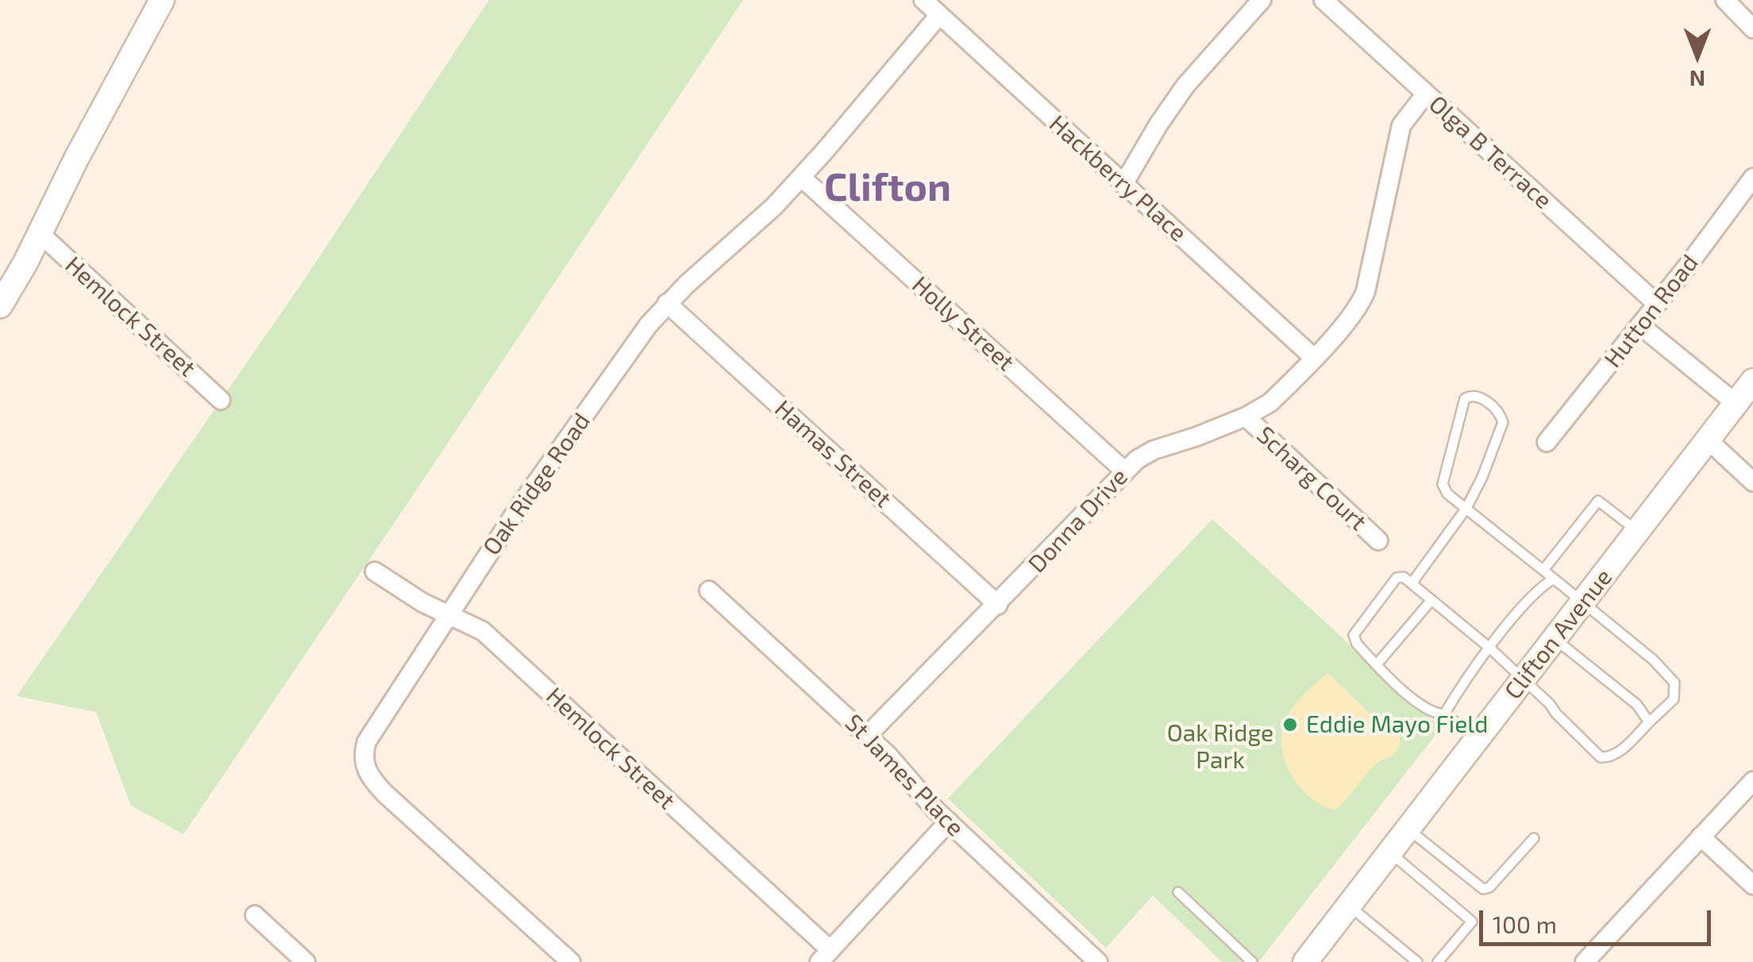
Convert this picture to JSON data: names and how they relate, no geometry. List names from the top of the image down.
{
  "streets": {
    "main road": ["Clifton Avenue"],
    "street": [
      "Olga B Terrace",
      "Hackberry Place",
      "Hutton Road",
      "Hemlock Street",
      "Holly Street",
      "Hamas Street",
      "Scharg Court",
      "Oak Ridge Road",
      "Donna Drive",
      "St James Place"
    ]
  },
  "crossings": [
    ["Olga B Terrace", "Hutton Road"],
    ["Olga B Terrace", "Donna Drive"],
    ["Hackberry Place", "Oak Ridge Road"],
    ["Hackberry Place", "Donna Drive"],
    ["Hemlock Street", "Oak Ridge Road"],
    ["Holly Street", "Oak Ridge Road"],
    ["Holly Street", "Donna Drive"],
    ["Hamas Street", "Oak Ridge Road"],
    ["Hamas Street", "Donna Drive"],
    ["Scharg Court", "Donna Drive"],
    ["Donna Drive", "St James Place"]
  ],
  "districts": ["Clifton"],
  "parks": ["Oak Ridge Park"],
  "places": ["Eddie Mayo Field"],
  "scale_bar": "100 m",
  "north": "bottom"
}
